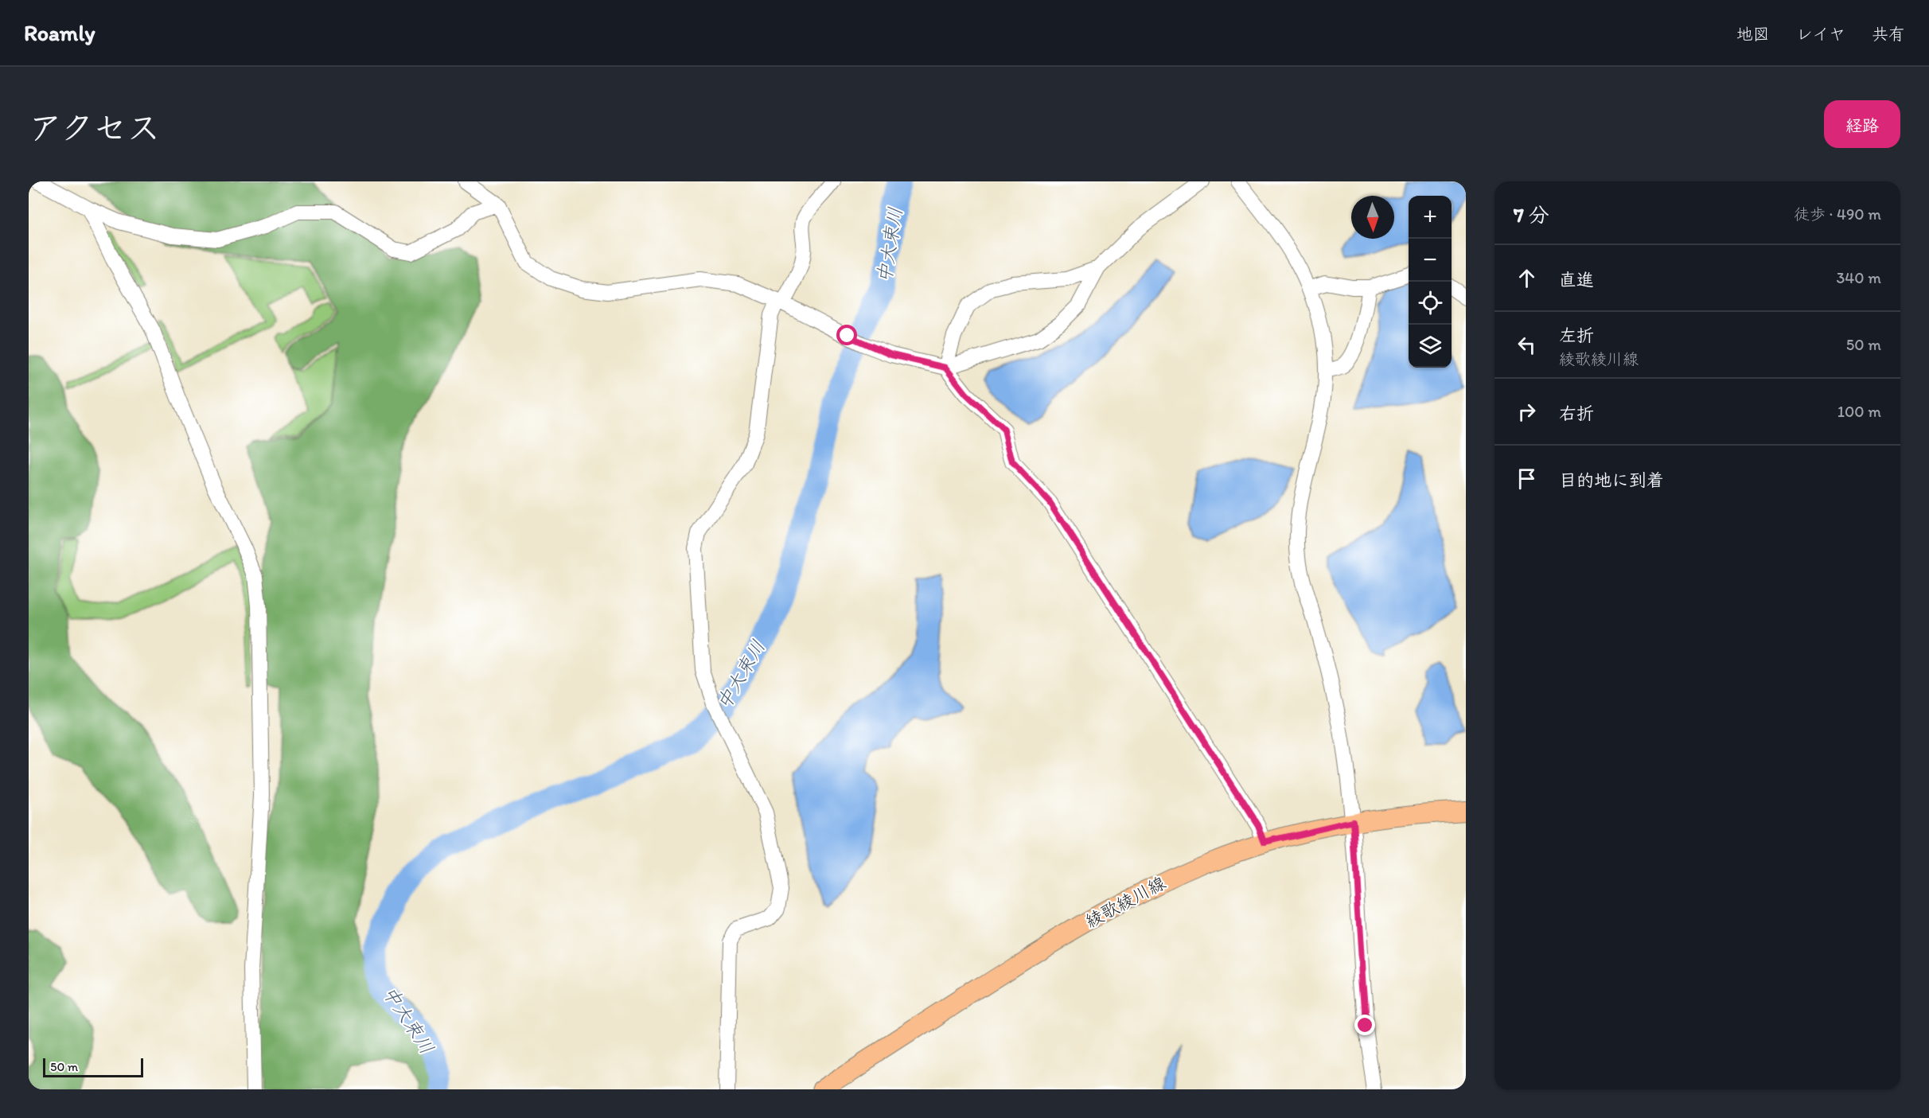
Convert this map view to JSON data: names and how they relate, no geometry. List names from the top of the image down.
{
  "streets": {
    "main road": ["綾歌綾川線"]
  },
  "water": ["中大束川"],
  "scale_bar": "50 m",
  "north": "bottom",
  "page": {
    "header": "Roamly",
    "nav": ["地図", "レイヤ", "共有"],
    "title": "アクセス",
    "buttons": "経路",
    "heading": ["7 分", "徒歩 · 490 m"],
    "map_buttons": ["+", "−"],
    "list": [
      ["直進", "340 m"],
      ["左折", "綾歌綾川線", "50 m"],
      ["右折", "100 m"],
      "目的地に到着"
    ],
    "scale": "50 m"
  }
}
